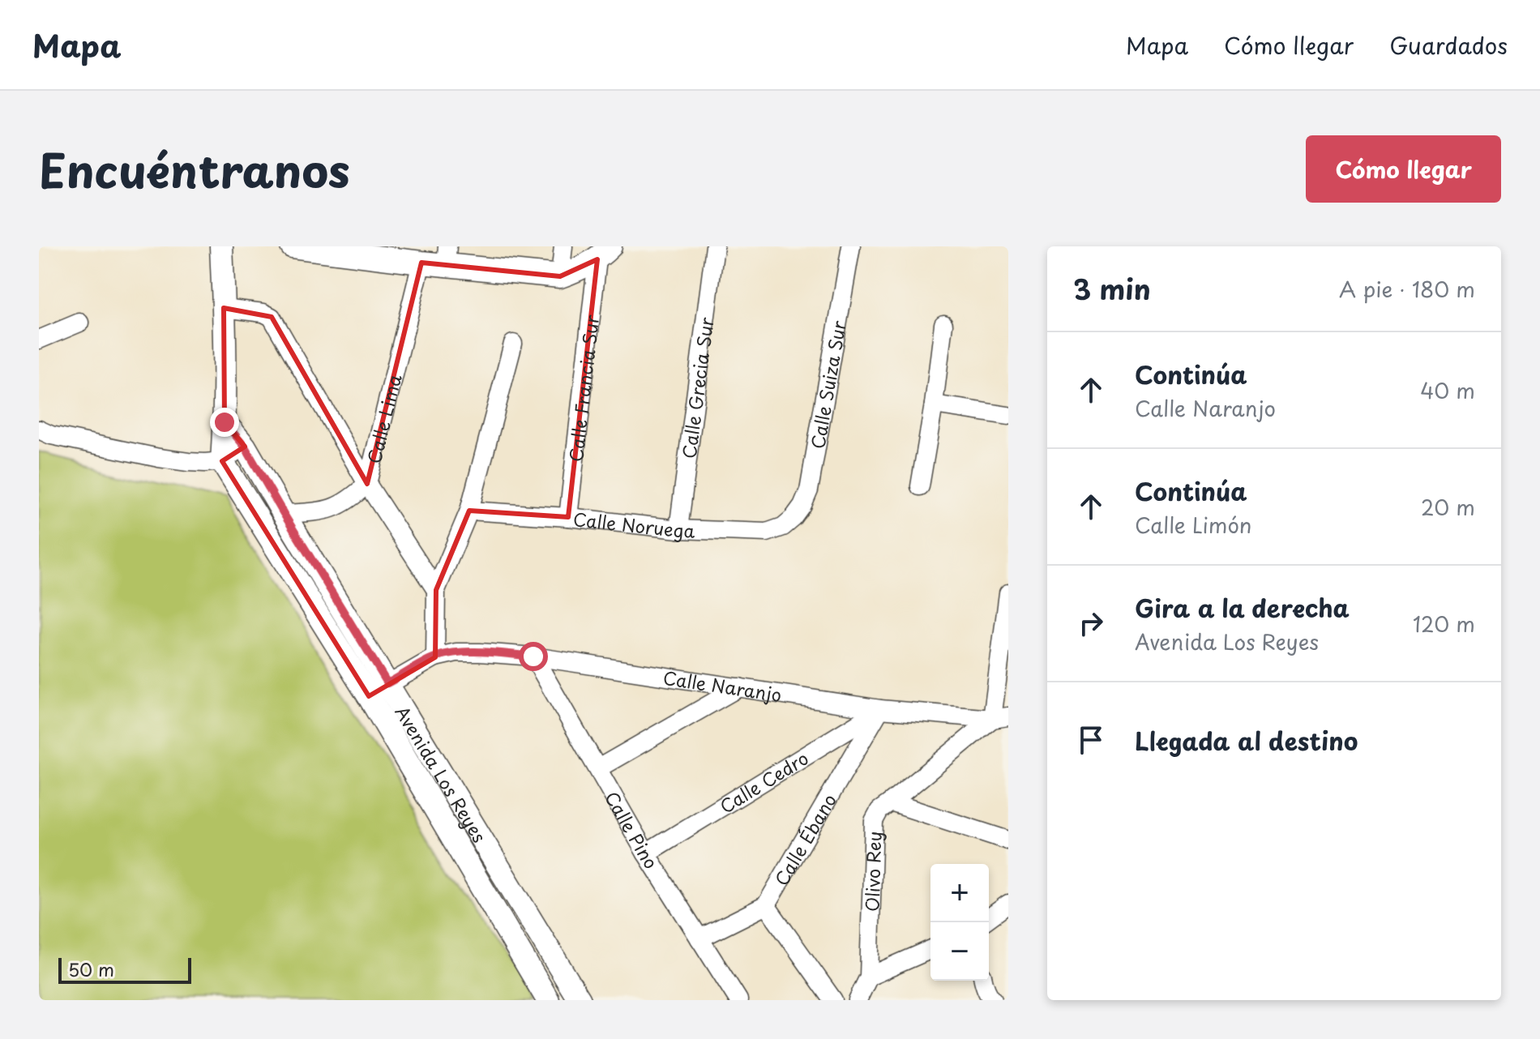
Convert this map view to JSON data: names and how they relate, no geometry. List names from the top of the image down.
{
  "streets": {
    "street": [
      "Calle Suiza Sur",
      "Calle Grecia Sur",
      "Calle Francia Sur",
      "Calle Lima",
      "Calle Noruega",
      "Calle Naranjo",
      "Avenida Los Reyes",
      "Calle Cedro",
      "Calle Pino",
      "Calle Ébano",
      "Olivo Rey"
    ]
  },
  "crossings": [
    ["Calle Suiza Sur", "Calle Noruega"],
    ["Calle Grecia Sur", "Calle Noruega"],
    ["Calle Francia Sur", "Calle Noruega"],
    ["Calle Lima", "Avenida Los Reyes"],
    ["Calle Naranjo", "Avenida Los Reyes"],
    ["Calle Naranjo", "Calle Cedro"],
    ["Calle Naranjo", "Calle Pino"],
    ["Calle Naranjo", "Calle Ébano"],
    ["Calle Naranjo", "Olivo Rey"],
    ["Calle Cedro", "Calle Pino"],
    ["Calle Cedro", "Calle Ébano"],
    ["Calle Pino", "Calle Ébano"]
  ],
  "scale_bar": "50 m",
  "page": {
    "header": "Mapa",
    "nav": ["Mapa", "Cómo llegar", "Guardados"],
    "title": "Encuéntranos",
    "buttons": "Cómo llegar",
    "heading": ["3 min", "A pie · 180 m"],
    "list": [
      ["Continúa", "Calle Naranjo", "40 m"],
      ["Continúa", "Calle Limón", "20 m"],
      ["Gira a la derecha", "Avenida Los Reyes", "120 m"],
      "Llegada al destino"
    ],
    "map_buttons": ["+", "−"],
    "scale": "50 m"
  }
}
